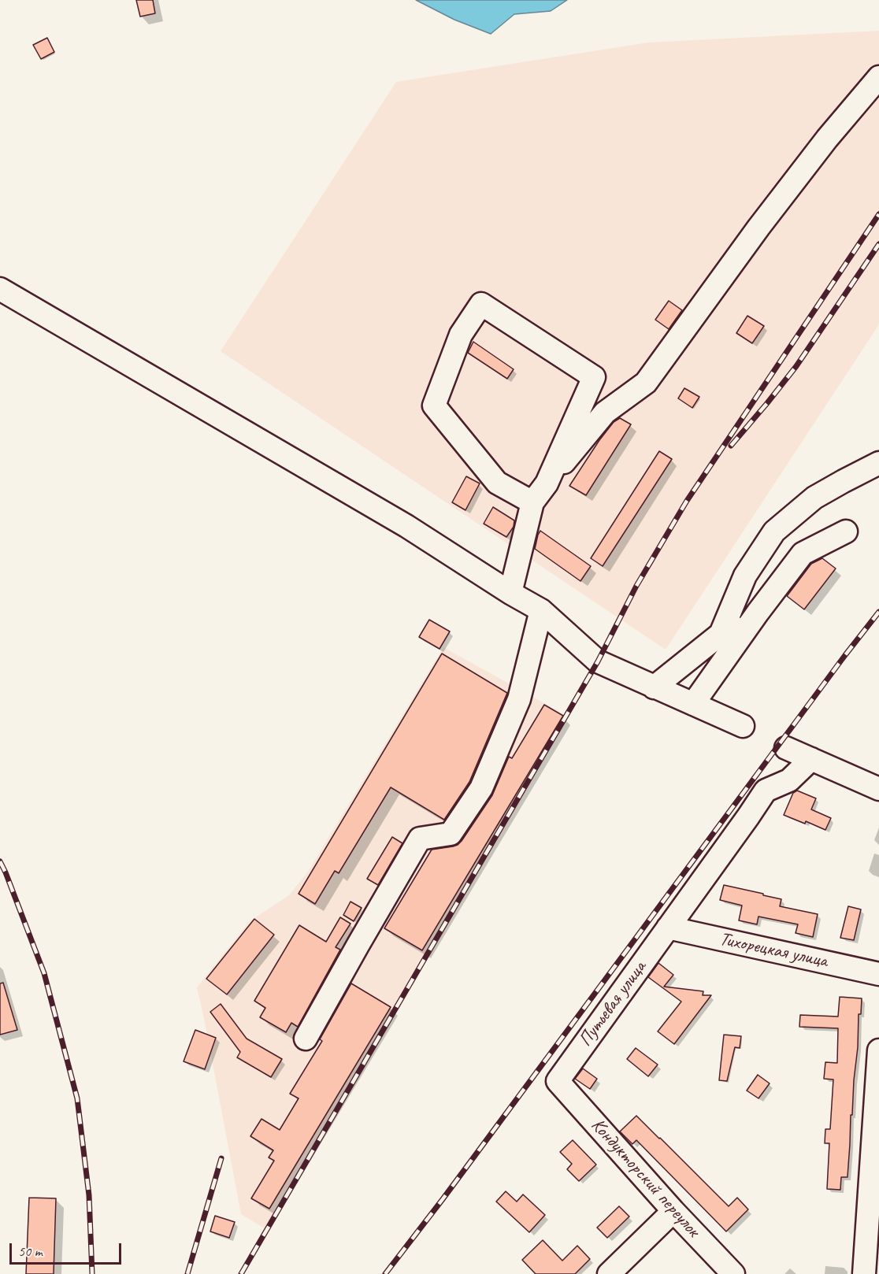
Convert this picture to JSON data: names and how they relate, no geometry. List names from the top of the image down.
{
  "streets": {
    "street": ["Тихорецкая улица", "Путьевая улица", "Кондукторский переулок"]
  },
  "crossings": [
    ["Тихорецкая улица", "Путьевая улица"],
    ["Путьевая улица", "Кондукторский переулок"]
  ],
  "scale_bar": "50 m"
}
